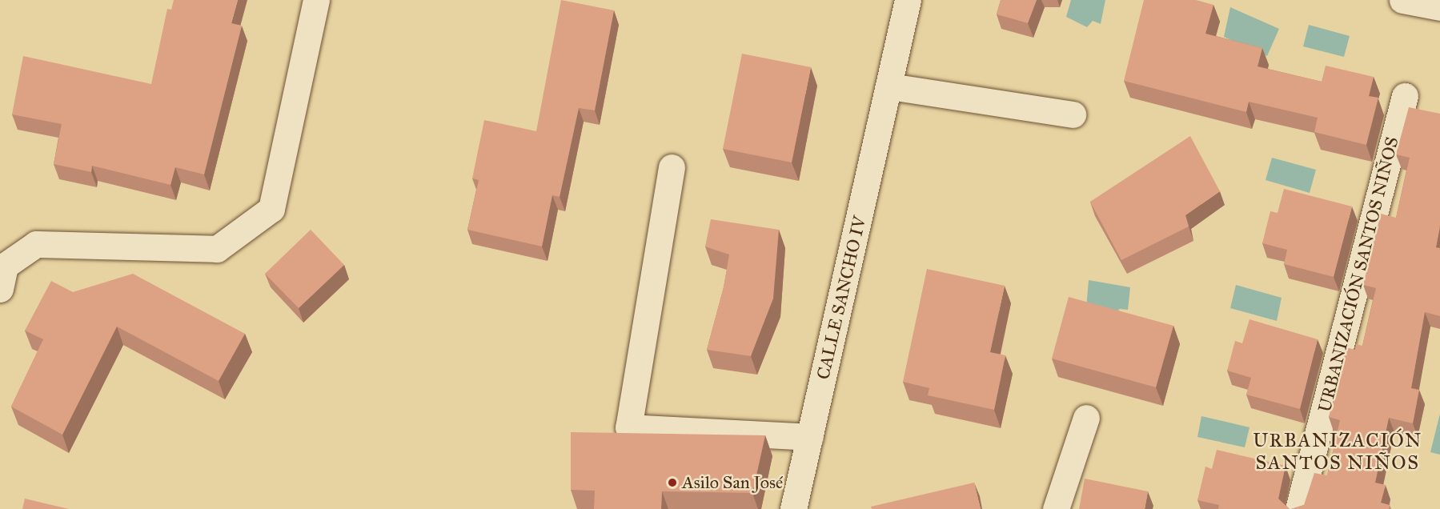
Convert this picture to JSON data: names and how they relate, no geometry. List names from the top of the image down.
{
  "streets": {
    "street": ["URBANIZACIÓN SANTOS NIÑOS", "CALLE SANCHO IV"]
  },
  "districts": ["URBANIZACIÓN SANTOS NIÑOS"],
  "places": ["Asilo San José"]
}
